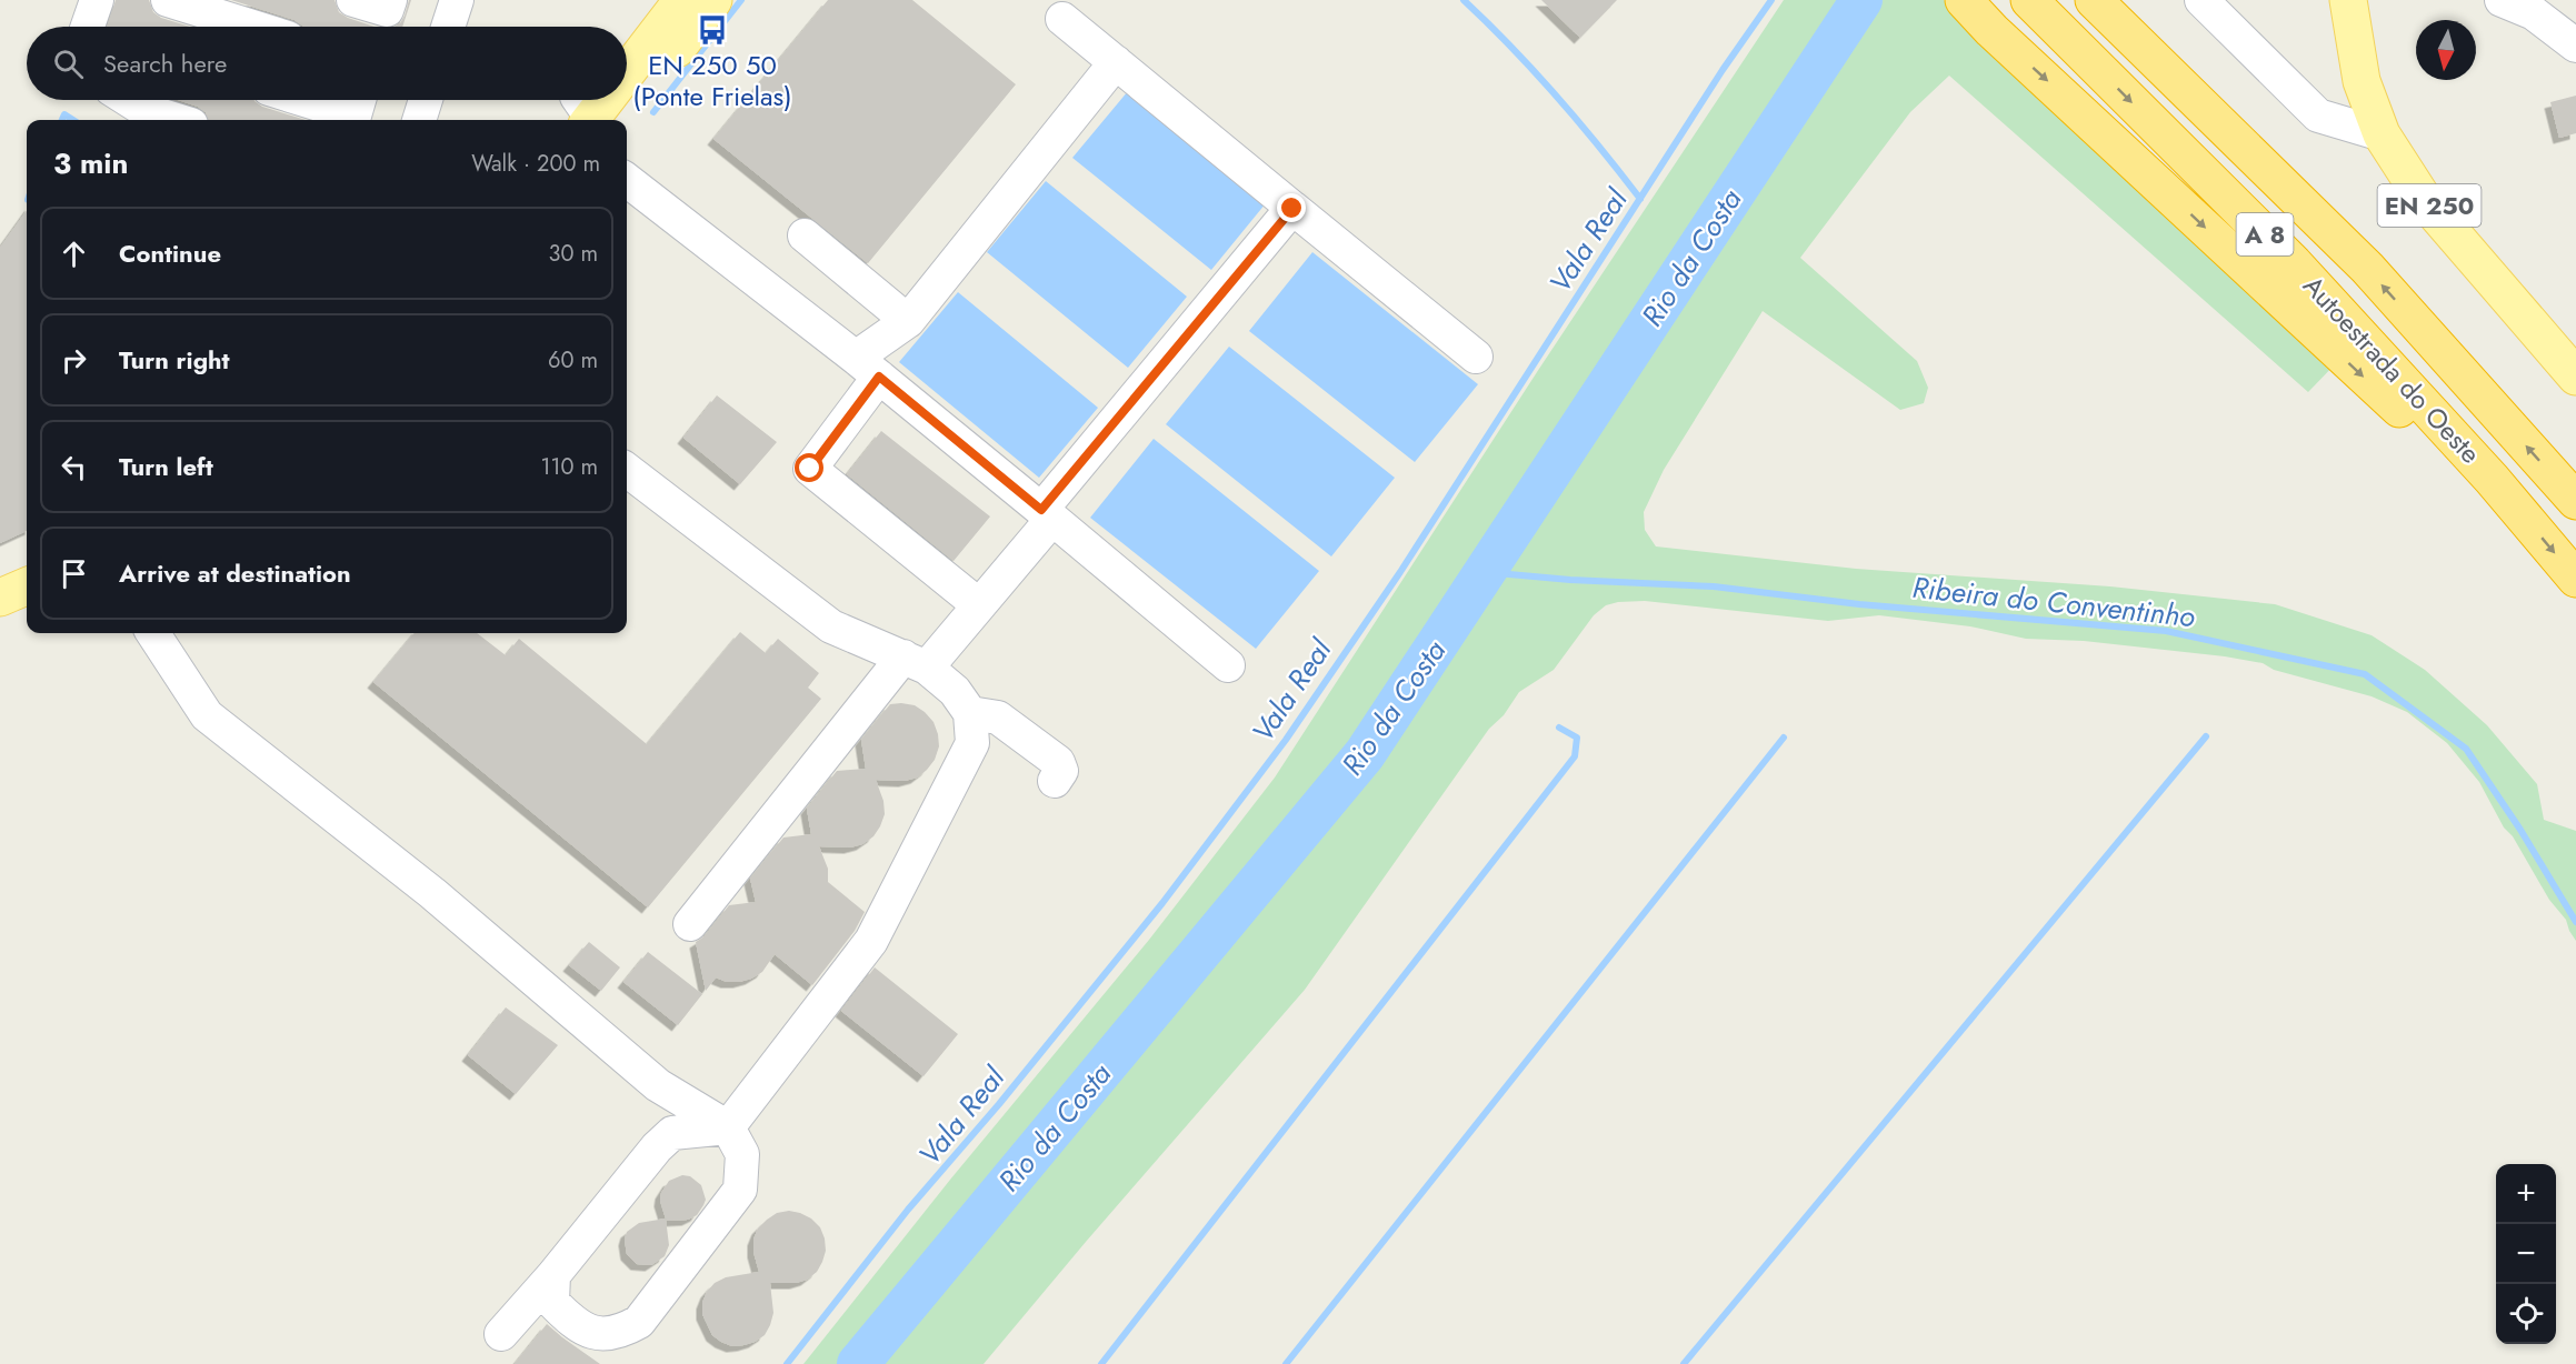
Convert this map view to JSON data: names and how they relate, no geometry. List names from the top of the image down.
{
  "streets": {
    "highway": ["A 8", "Autoestrada do Oeste"],
    "main road": ["EN 250"]
  },
  "water": ["Vala Real", "Rio da Costa", "Ribeira do Conventinho"],
  "places": {
    "bus stop": ["EN 250 50 (Ponte Frielas)"]
  },
  "north": "bottom",
  "page": {
    "search": "Search here",
    "heading": ["3 min", "Walk · 200 m"],
    "list": [
      ["Continue", "30 m"],
      ["Turn right", "60 m"],
      ["Turn left", "110 m"],
      "Arrive at destination"
    ],
    "map_buttons": ["+", "−"]
  }
}
